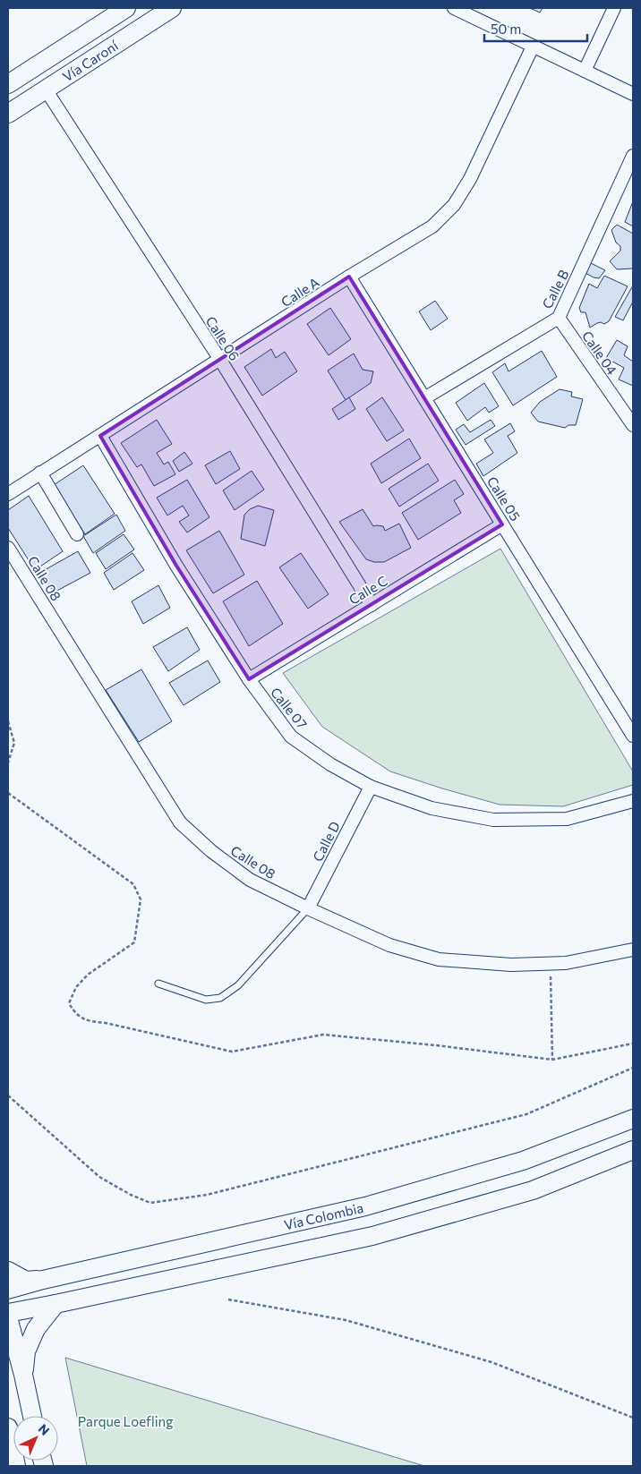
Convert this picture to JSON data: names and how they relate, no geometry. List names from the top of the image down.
{
  "streets": {
    "main road": ["Vía Caroní", "Vía Colombia"],
    "street": [
      "Calle B",
      "Calle A",
      "Calle 06",
      "Calle 04",
      "Calle 05",
      "Calle 08",
      "Calle C",
      "Calle 07",
      "Calle D"
    ]
  },
  "crossings": [
    ["Vía Caroní", "Calle 06"],
    ["Calle B", "Calle 04"],
    ["Calle B", "Calle 05"],
    ["Calle A", "Calle 06"],
    ["Calle A", "Calle 05"],
    ["Calle A", "Calle 07"],
    ["Calle 06", "Calle C"],
    ["Calle 05", "Calle C"],
    ["Calle 08", "Calle D"],
    ["Calle C", "Calle 07"],
    ["Calle 07", "Calle D"]
  ],
  "parks": ["Parque Loefling"],
  "scale_bar": "50 m",
  "north": "top right"
}
